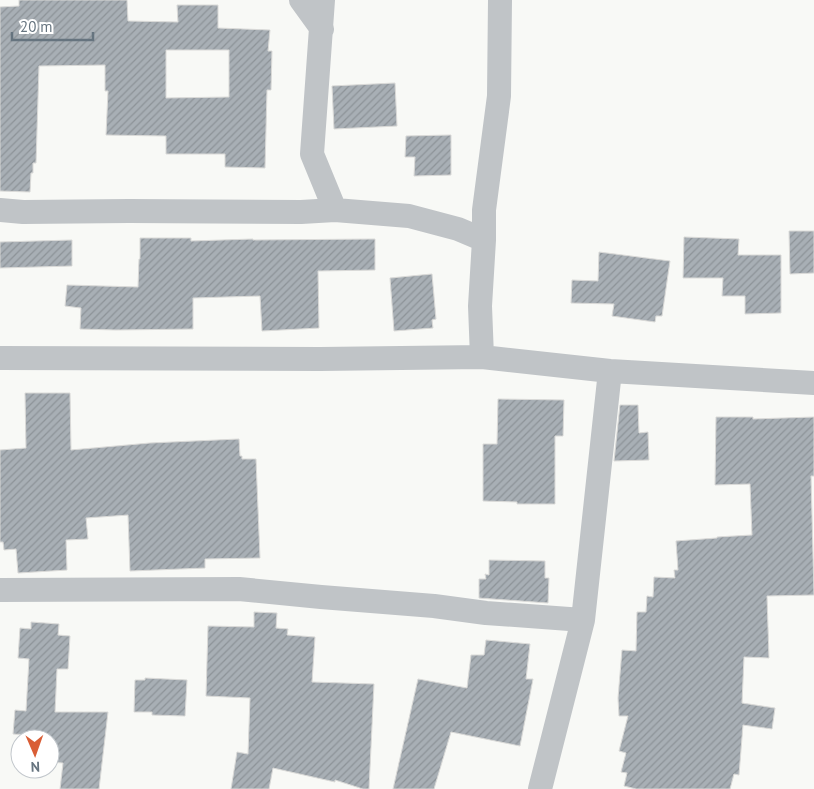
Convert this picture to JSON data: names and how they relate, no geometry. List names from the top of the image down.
{
  "scale_bar": "20 m",
  "north": "bottom"
}
